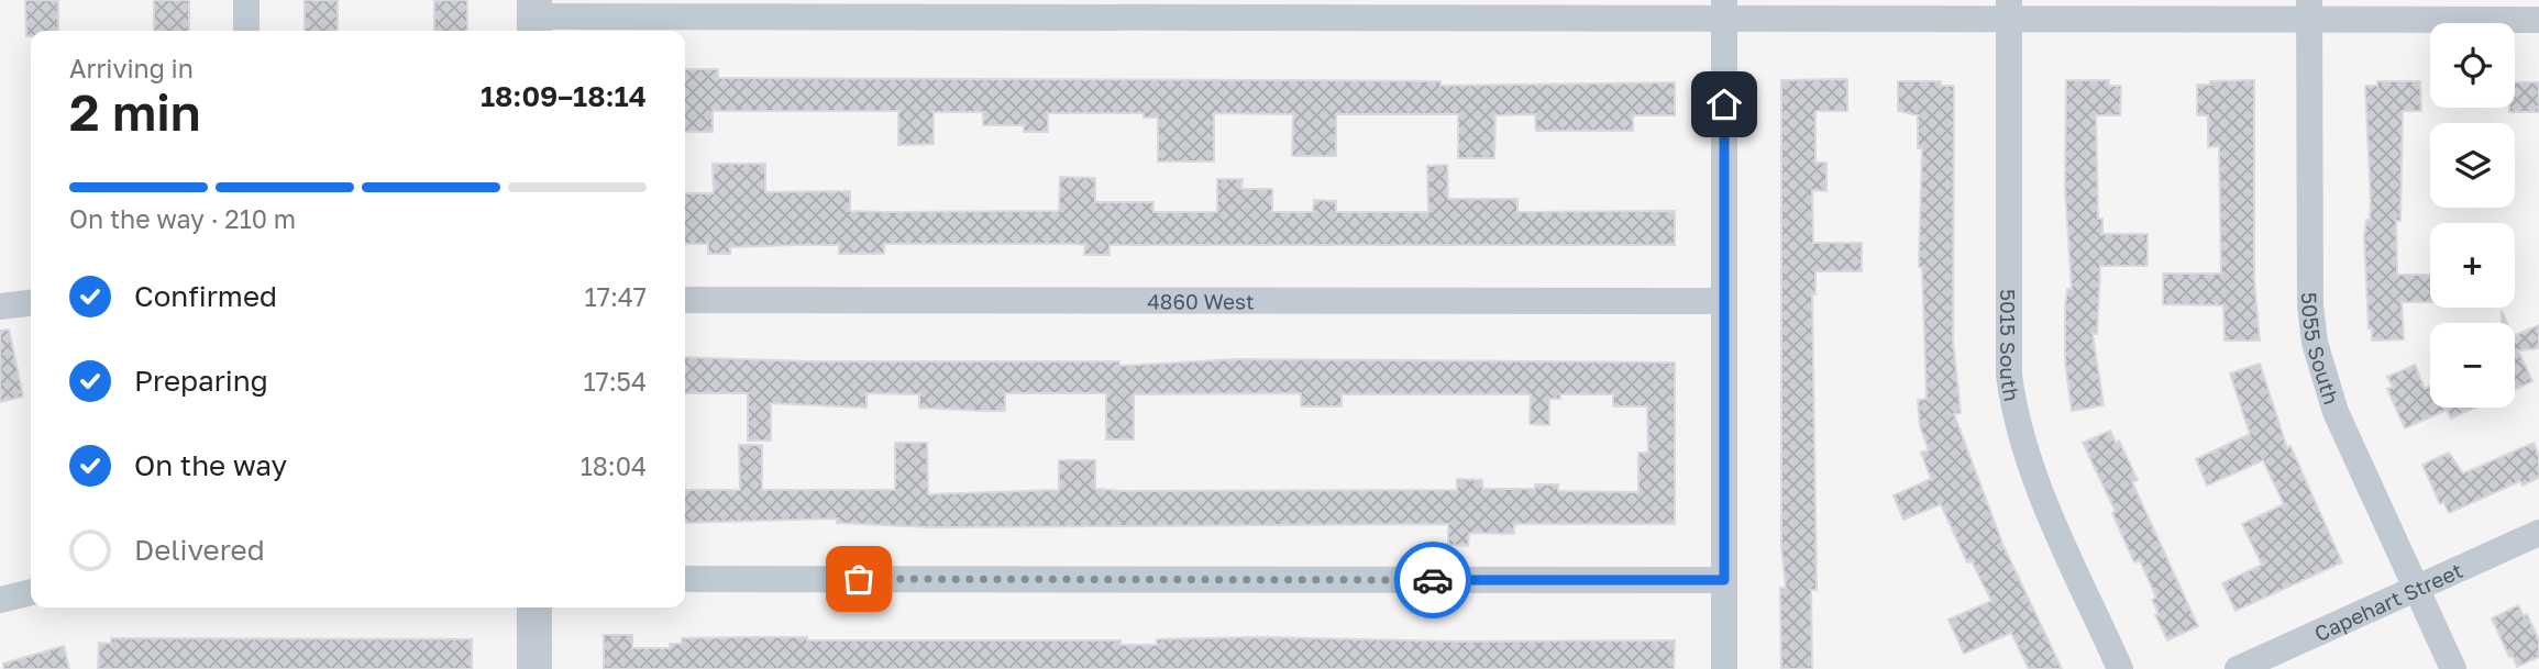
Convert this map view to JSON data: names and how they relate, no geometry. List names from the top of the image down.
{
  "streets": {
    "street": [
      "4860 West",
      "5015 South",
      "5055 South",
      "Capehart Street"
    ]
  },
  "crossings": [
    ["5055 South", "Capehart Street"]
  ],
  "page": {
    "map_buttons": ["+", "−"],
    "heading": ["2 min", "Arriving in", "18:09–18:14"],
    "bar": "On the way · 210 m",
    "list": [
      ["Confirmed", "17:47"],
      ["Preparing", "17:54"],
      ["On the way", "18:04"],
      "Delivered"
    ]
  }
}
